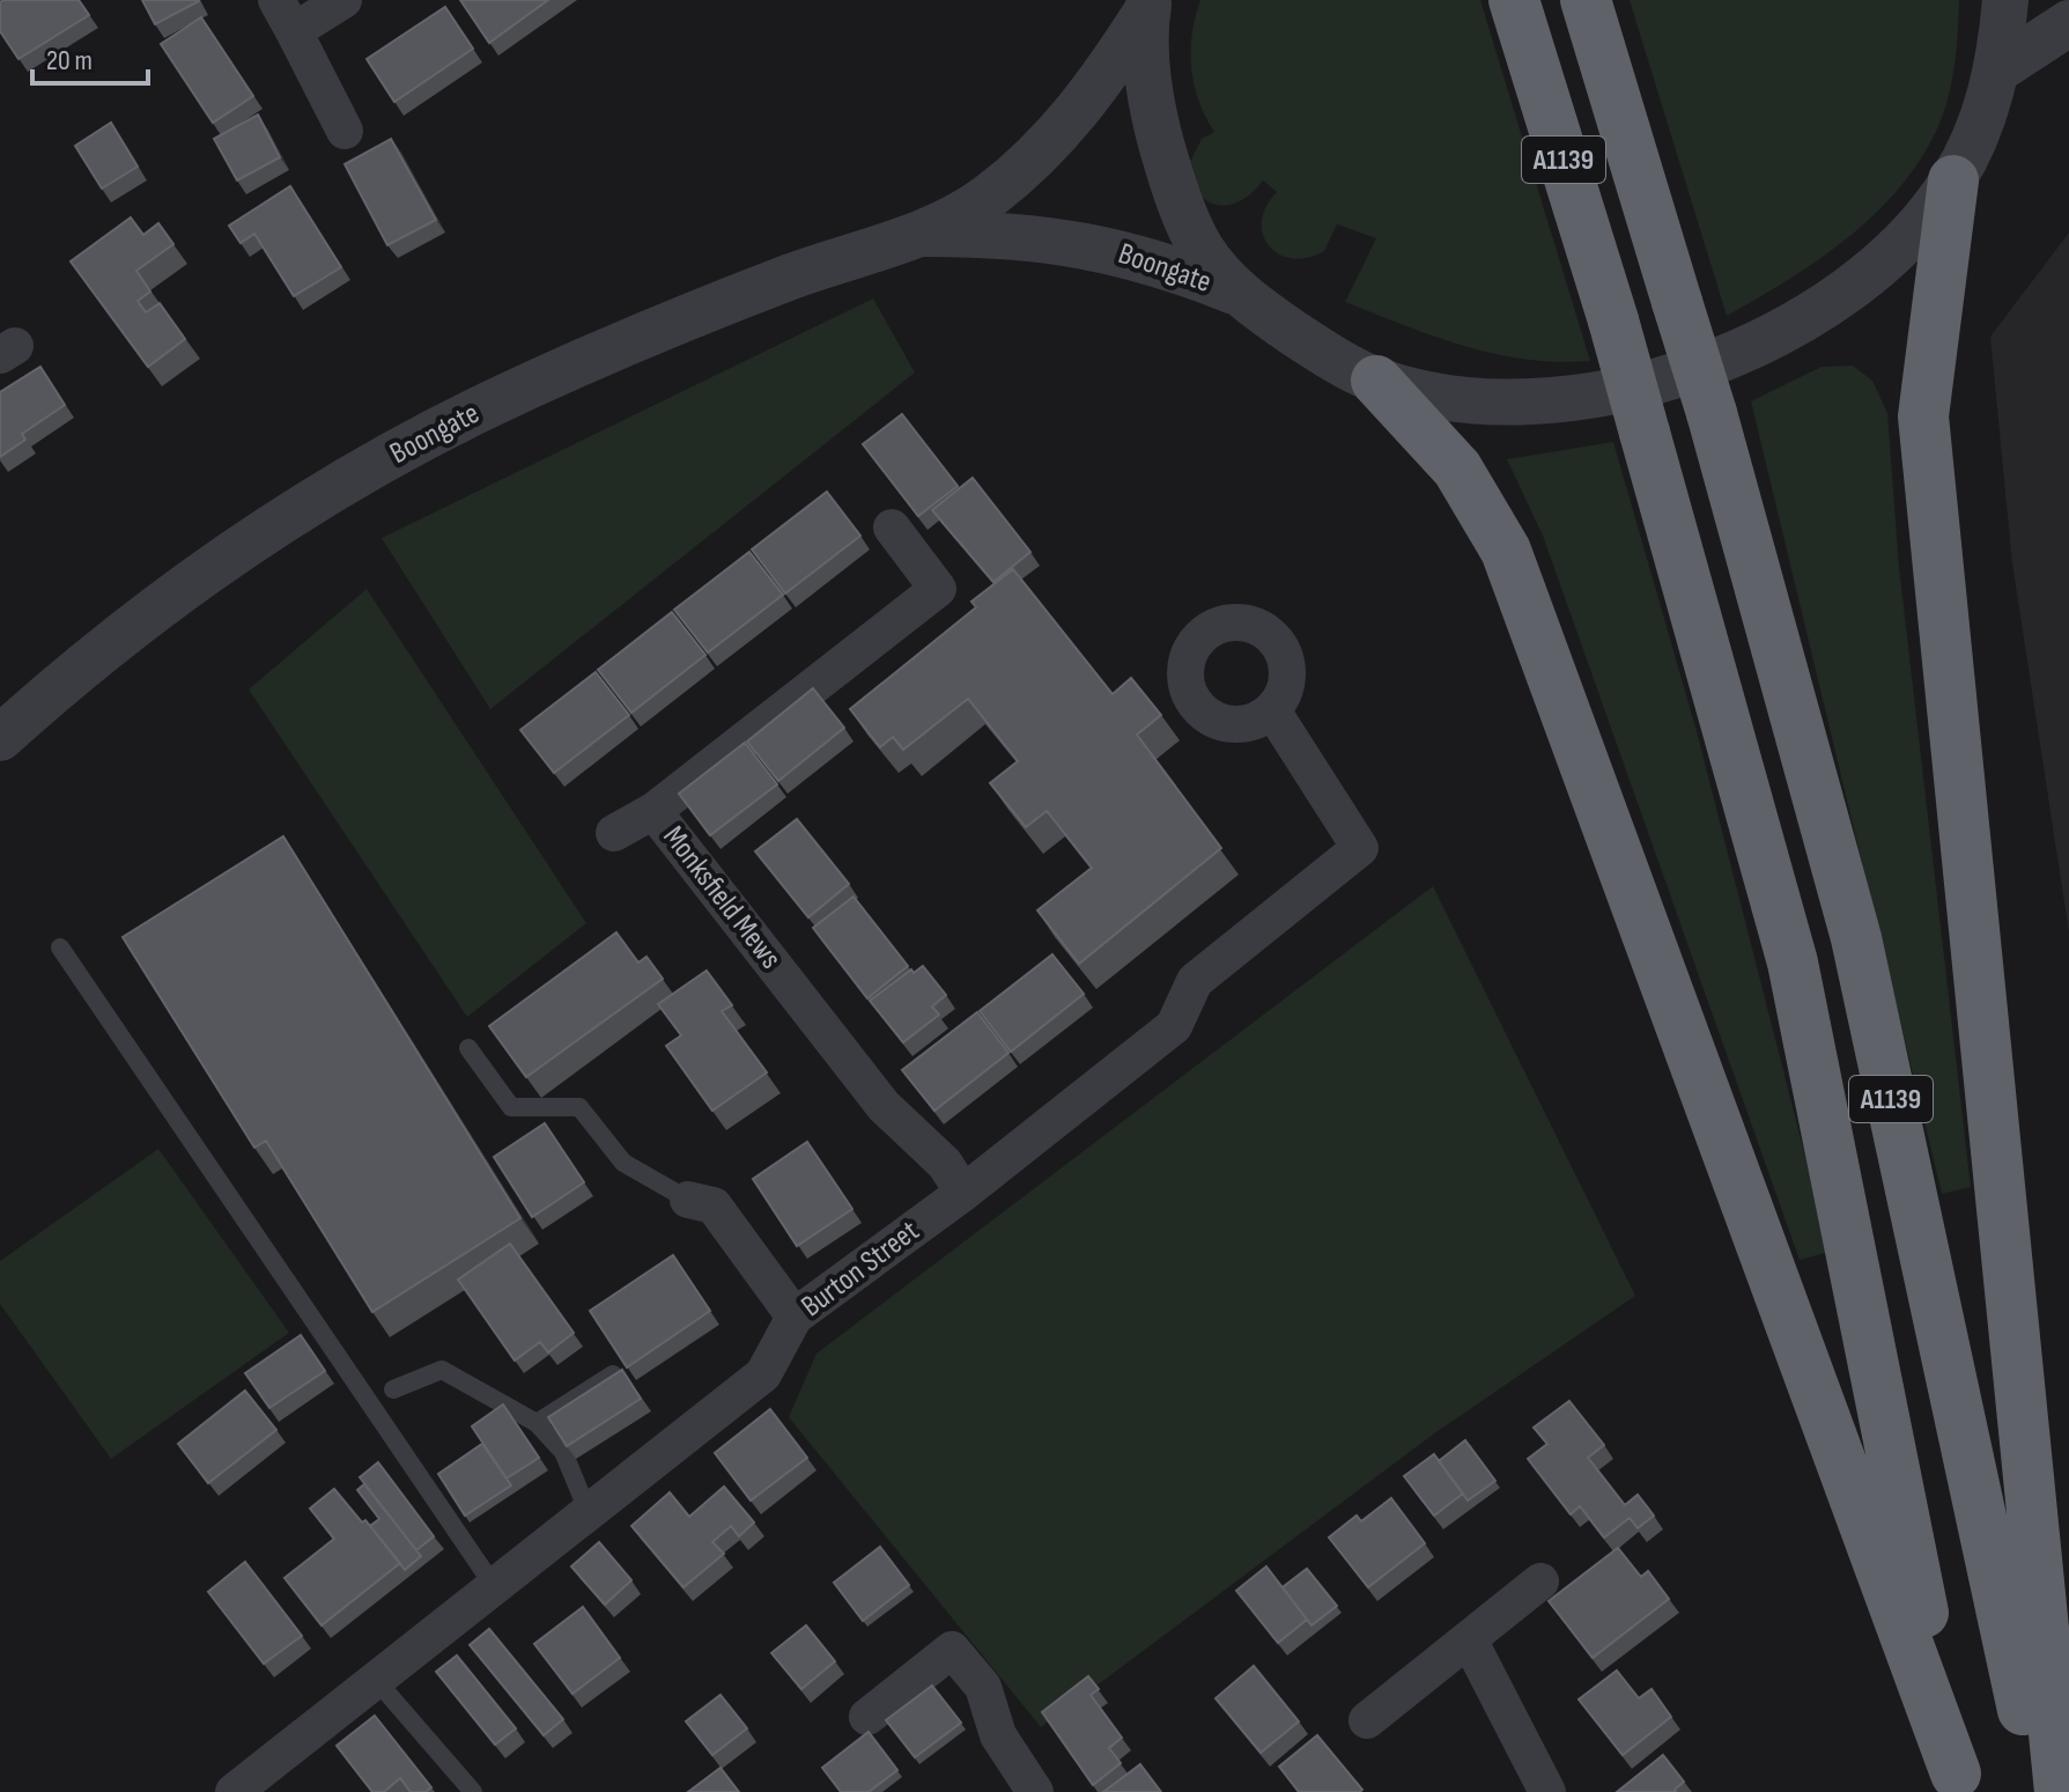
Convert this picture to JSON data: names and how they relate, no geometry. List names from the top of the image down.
{
  "streets": {
    "highway": ["A1139"],
    "street": ["Boongate", "Monksfield Mews", "Burton Street"]
  },
  "crossings": [
    ["Monksfield Mews", "Burton Street"]
  ],
  "scale_bar": "20 m"
}
